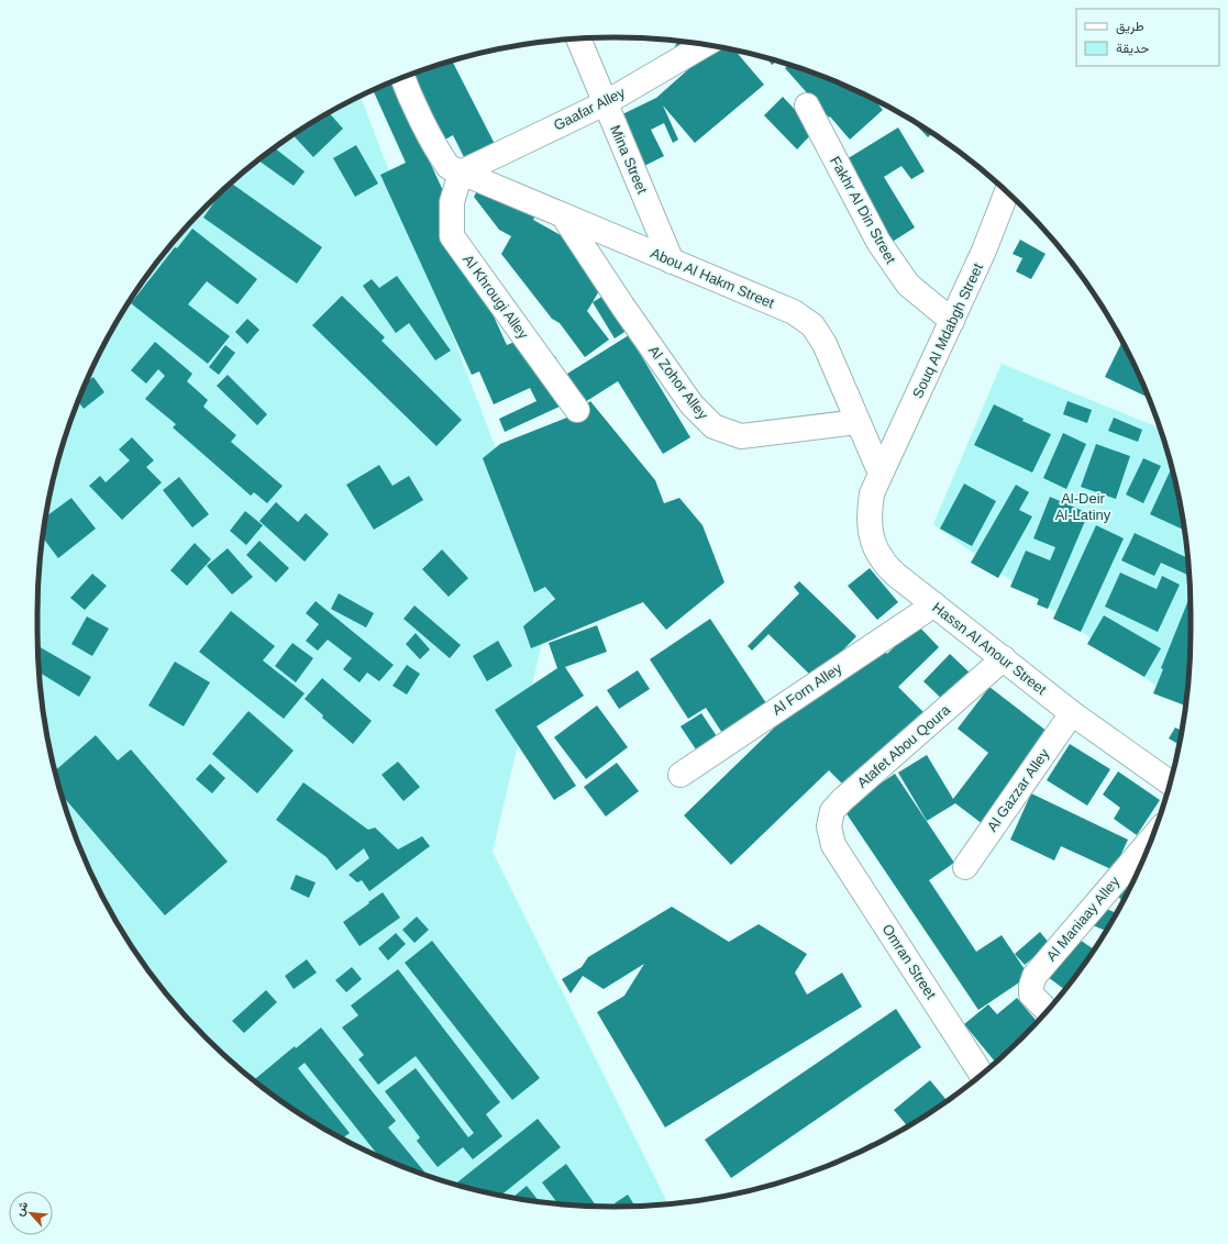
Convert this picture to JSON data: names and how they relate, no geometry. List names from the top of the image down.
{
  "streets": {
    "street": [
      "Gaafar Alley",
      "Mina Street",
      "Fakhr Al Din Street",
      "Abou Al Hakm Street",
      "Al Khrougi Alley",
      "Souq Al Mdabgh Street",
      "Al Zohor Alley",
      "Hassn Al Anour Street",
      "Al Forn Alley",
      "Atafet Abou Qoura",
      "Al Gazzar Alley",
      "Al Maniaay Alley",
      "Omran Street"
    ]
  },
  "crossings": [
    ["Gaafar Alley", "Mina Street"],
    ["Gaafar Alley", "Abou Al Hakm Street"],
    ["Gaafar Alley", "Al Khrougi Alley"],
    ["Mina Street", "Abou Al Hakm Street"],
    ["Fakhr Al Din Street", "Souq Al Mdabgh Street"],
    ["Abou Al Hakm Street", "Al Khrougi Alley"],
    ["Abou Al Hakm Street", "Souq Al Mdabgh Street"],
    ["Abou Al Hakm Street", "Al Zohor Alley"],
    ["Abou Al Hakm Street", "Hassn Al Anour Street"],
    ["Souq Al Mdabgh Street", "Hassn Al Anour Street"],
    ["Hassn Al Anour Street", "Al Forn Alley"],
    ["Hassn Al Anour Street", "Atafet Abou Qoura"],
    ["Hassn Al Anour Street", "Al Gazzar Alley"],
    ["Atafet Abou Qoura", "Omran Street"]
  ],
  "parks": ["Al-Deir Al-Latiny"],
  "legend": ["طريق", "حديقة"],
  "north": "top left"
}
